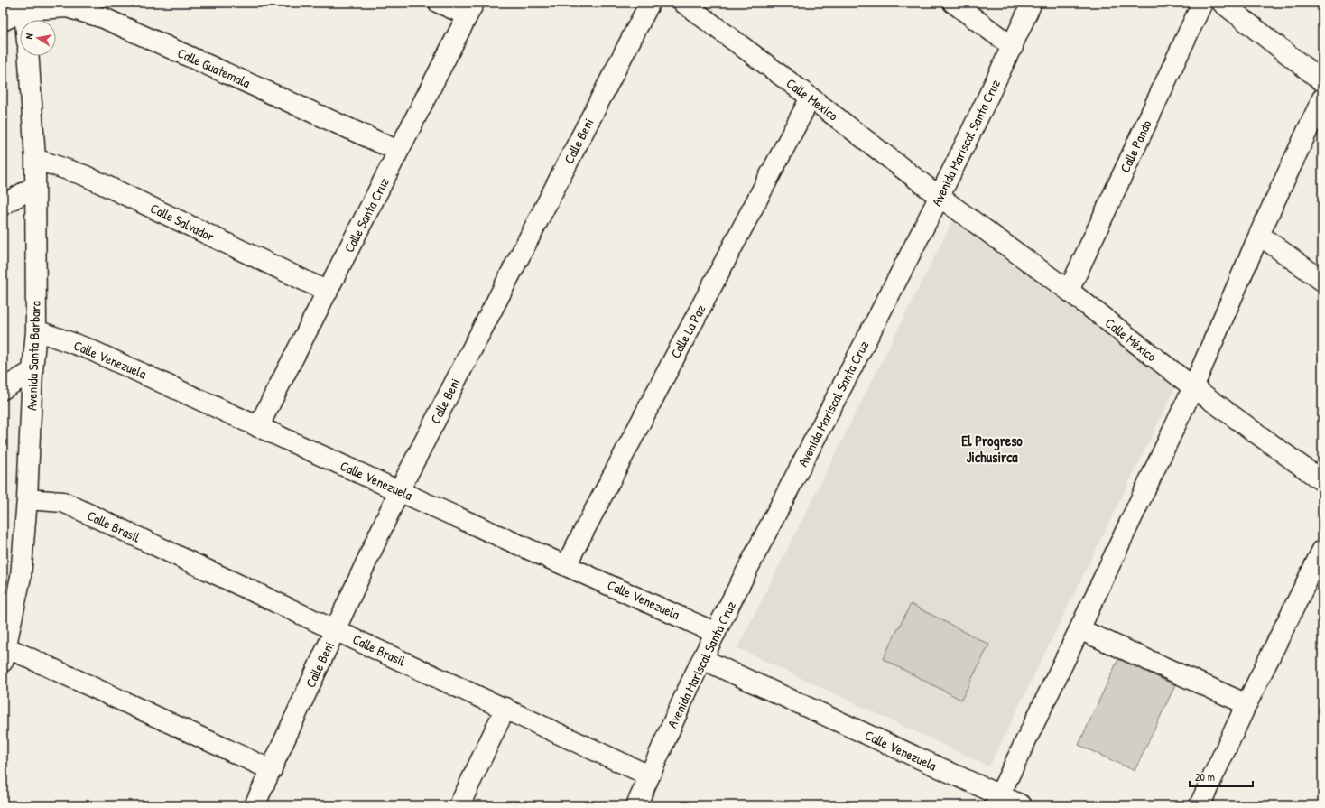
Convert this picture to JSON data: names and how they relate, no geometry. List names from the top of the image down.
{
  "streets": {
    "street": [
      "Calle Guatemala",
      "Calle Mexico",
      "Calle Beni",
      "Avenida Mariscal Santa Cruz",
      "Calle Pando",
      "Calle Santa Cruz",
      "Calle Salvador",
      "Calle La Paz",
      "Calle México",
      "Avenida Santa Barbara",
      "Calle Venezuela",
      "Calle Brasil"
    ]
  },
  "crossings": [
    ["Calle Guatemala", "Calle Santa Cruz"],
    ["Calle Mexico", "Avenida Mariscal Santa Cruz"],
    ["Calle Mexico", "Calle La Paz"],
    ["Calle Mexico", "Calle México"],
    ["Calle Beni", "Calle Venezuela"],
    ["Calle Beni", "Calle Brasil"],
    ["Avenida Mariscal Santa Cruz", "Calle México"],
    ["Avenida Mariscal Santa Cruz", "Calle Venezuela"],
    ["Avenida Mariscal Santa Cruz", "Calle Brasil"],
    ["Calle Pando", "Calle México"],
    ["Calle Santa Cruz", "Calle Salvador"],
    ["Calle Santa Cruz", "Calle Venezuela"],
    ["Calle Salvador", "Avenida Santa Barbara"],
    ["Calle La Paz", "Calle Venezuela"],
    ["Avenida Santa Barbara", "Calle Venezuela"],
    ["Avenida Santa Barbara", "Calle Brasil"]
  ],
  "districts": ["El Progreso Jichusirca"],
  "scale_bar": "20 m",
  "north": "left"
}
